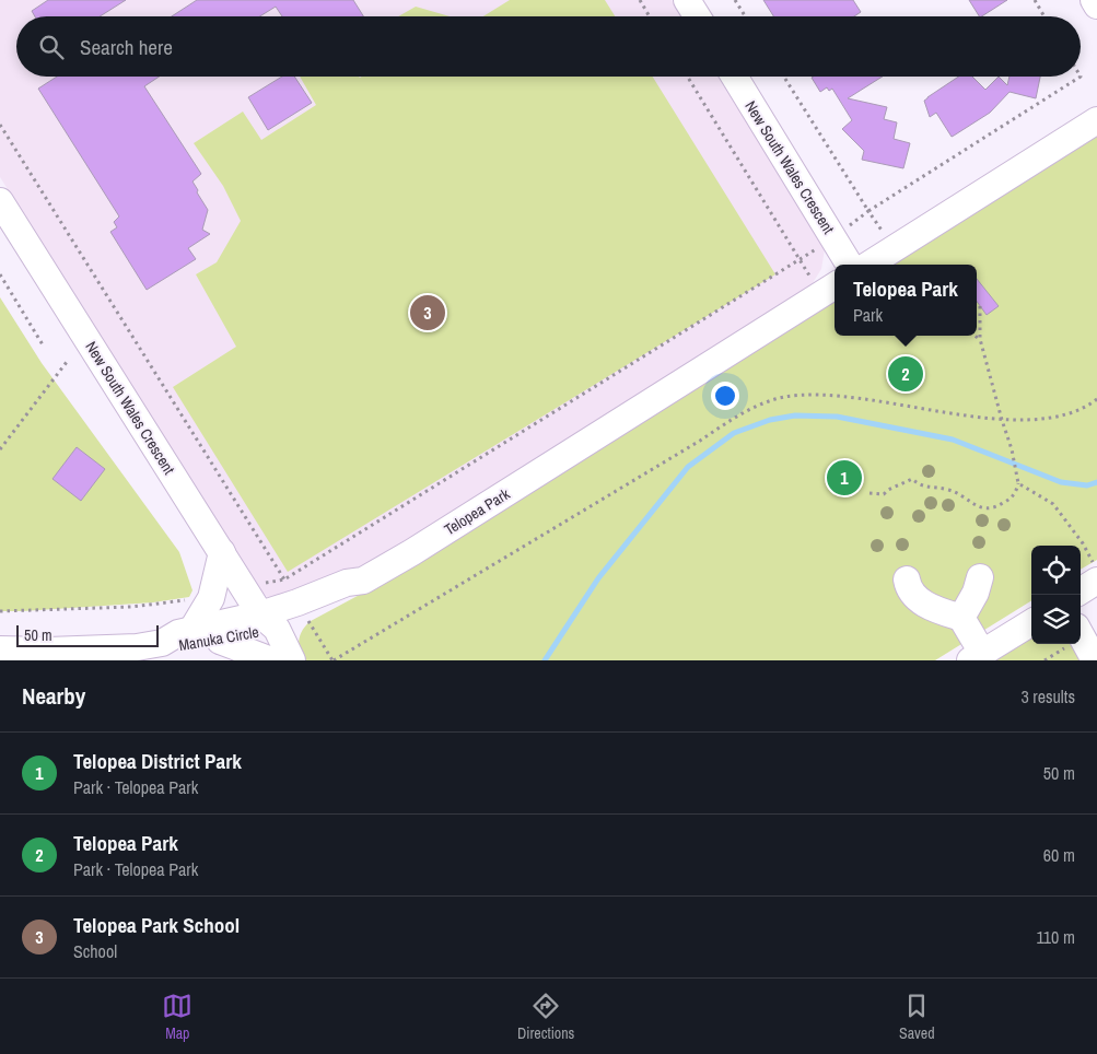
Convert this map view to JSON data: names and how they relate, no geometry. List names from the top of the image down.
{
  "streets": {
    "street": ["New South Wales Crescent", "Telopea Park", "Manuka Circle"]
  },
  "crossings": [
    ["New South Wales Crescent", "Telopea Park"],
    ["New South Wales Crescent", "Manuka Circle"],
    ["Telopea Park", "Manuka Circle"]
  ],
  "scale_bar": "50 m",
  "page": {
    "search": "Search here",
    "popup": ["Telopea Park", "Park"],
    "pins": ["3", "2", "1"],
    "scale": "50 m",
    "heading": ["Nearby", "3 results"],
    "list": [
      {
        "mark": "1",
        "name": "Telopea District Park",
        "note": "Park · Telopea Park",
        "value": "50 m"
      },
      {
        "mark": "2",
        "name": "Telopea Park",
        "note": "Park · Telopea Park",
        "value": "60 m"
      },
      {
        "mark": "3",
        "name": "Telopea Park School",
        "note": "School",
        "value": "110 m"
      }
    ],
    "nav": ["Map", "Directions", "Saved"]
  }
}
